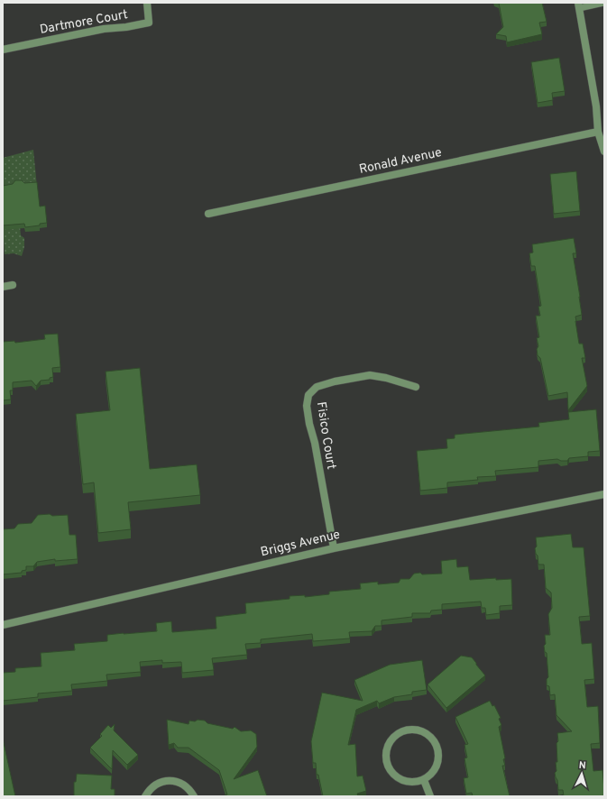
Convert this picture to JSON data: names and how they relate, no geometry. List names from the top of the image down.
{
  "streets": {
    "street": [
      "Dartmore Court",
      "Ronald Avenue",
      "Fisico Court",
      "Briggs Avenue"
    ]
  },
  "crossings": [
    ["Fisico Court", "Briggs Avenue"]
  ],
  "north": "top"
}
